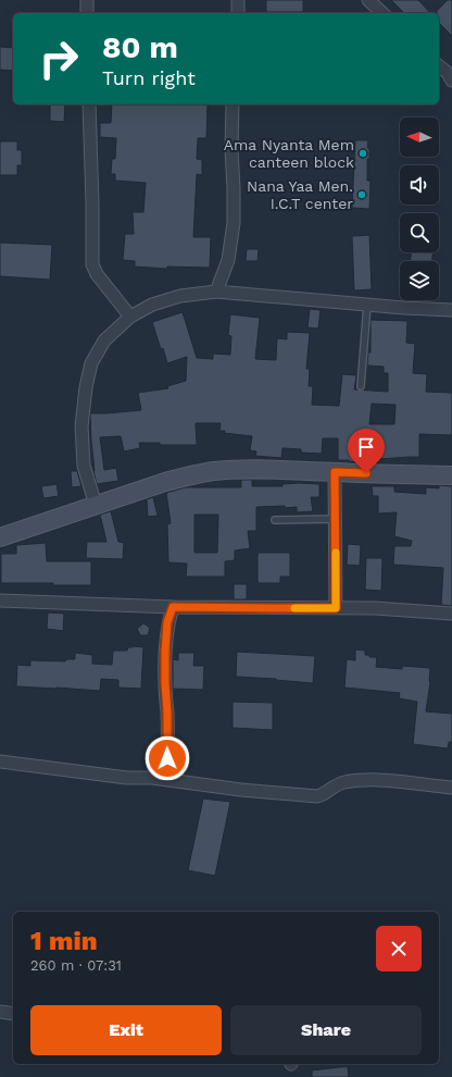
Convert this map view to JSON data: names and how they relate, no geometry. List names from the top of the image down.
{
  "places": ["Ama Nyanta Mem canteen block", "Nana Yaa Men. I.C.T center"],
  "north": "left",
  "page": {
    "turn": ["80 m", "Turn right"],
    "heading": ["1 min", "260 m · 07:31"],
    "buttons": ["Exit", "Share"]
  }
}
